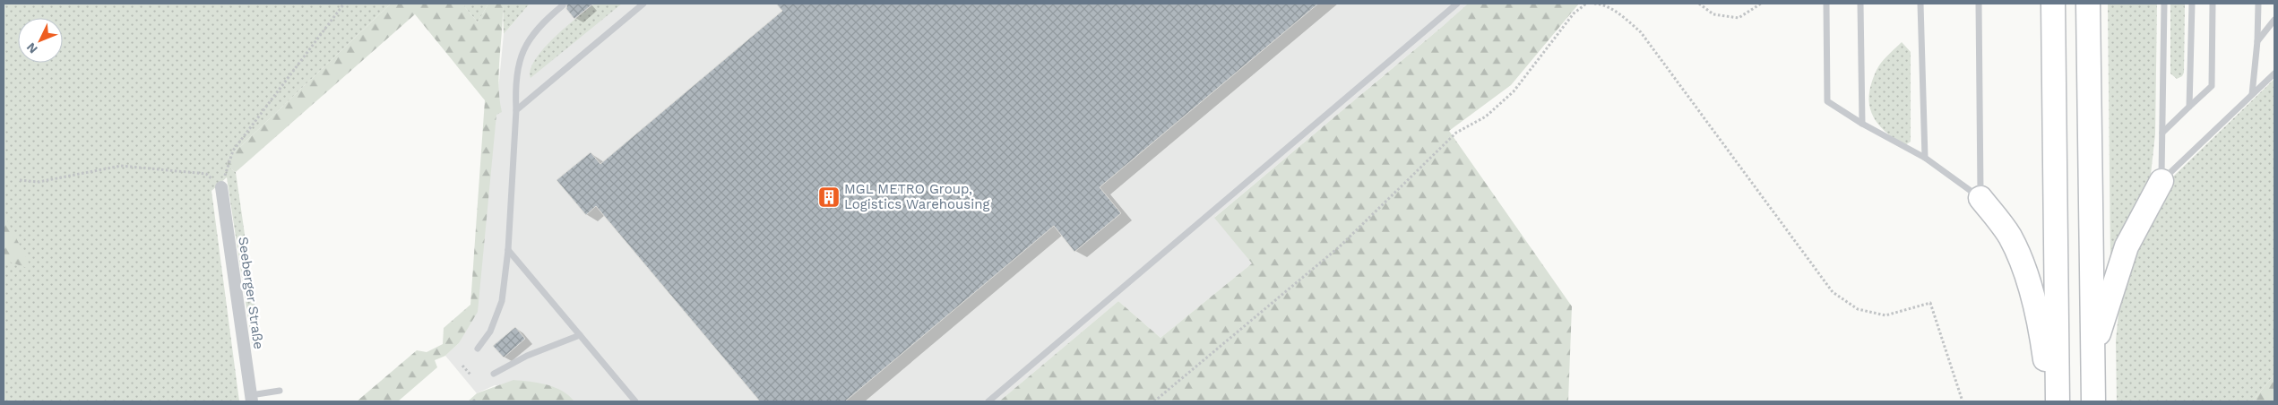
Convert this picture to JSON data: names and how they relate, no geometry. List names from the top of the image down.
{
  "streets": {
    "street": ["Seeberger Straße"]
  },
  "places": {
    "building": ["MGL METRO Group, Logistics Warehousing"]
  },
  "north": "bottom left"
}
